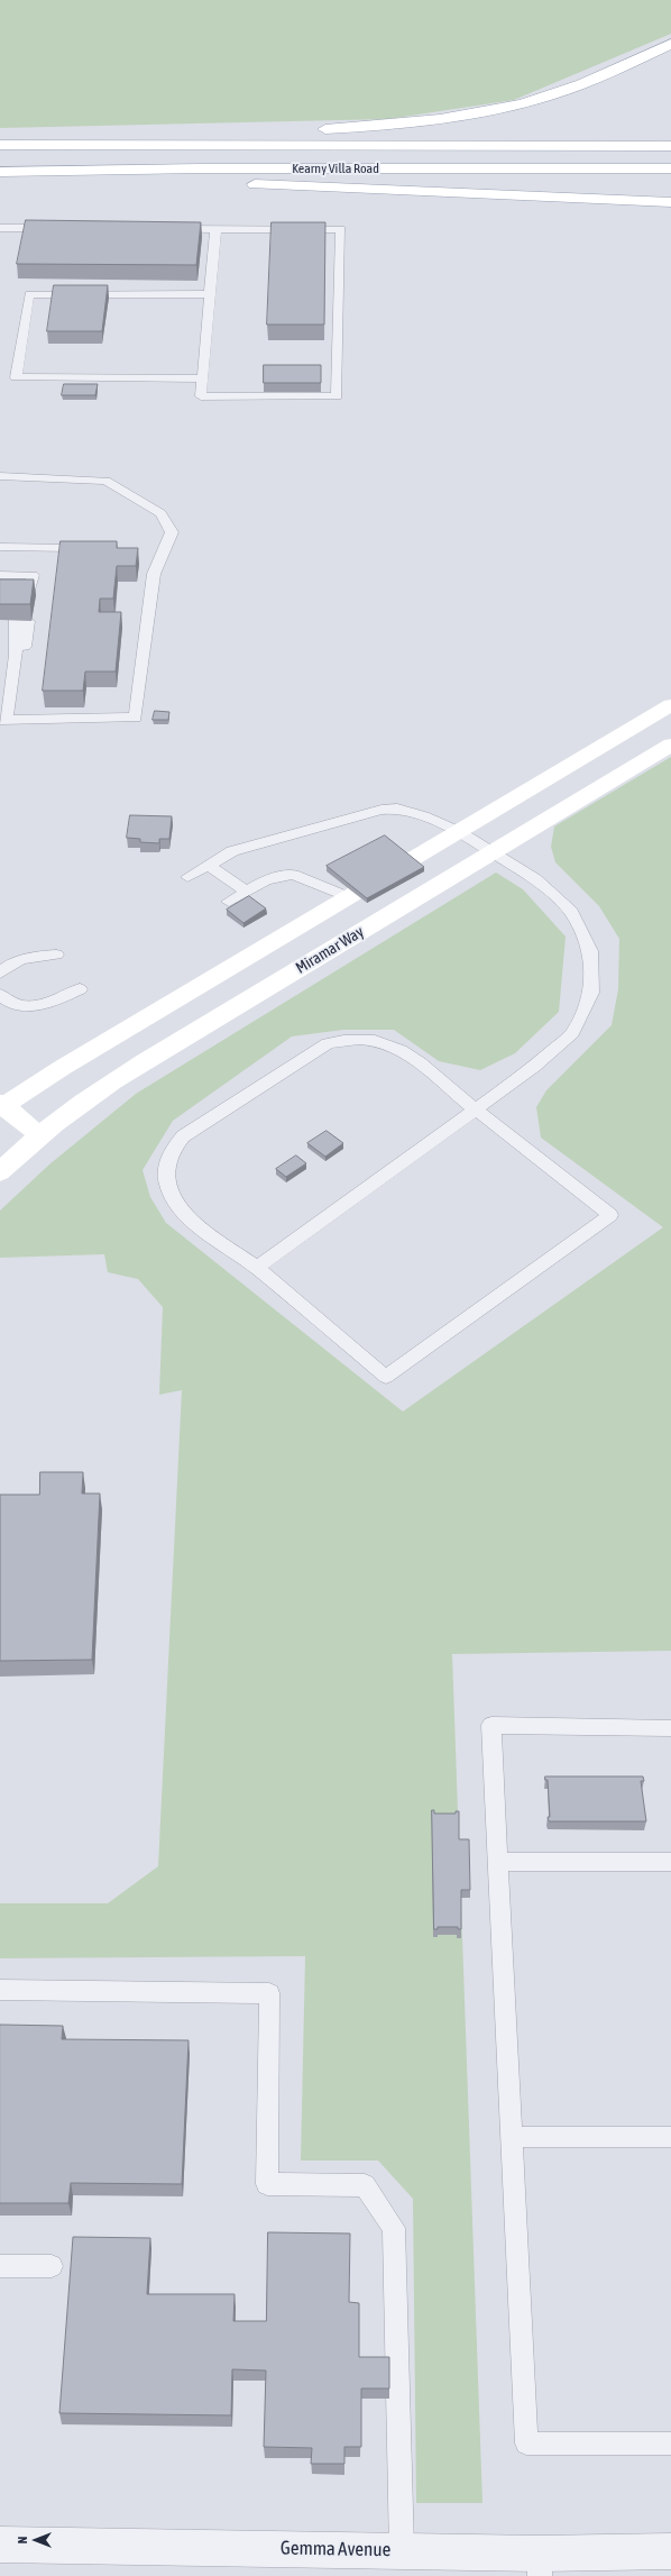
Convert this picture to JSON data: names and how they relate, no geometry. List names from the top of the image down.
{
  "streets": {
    "main road": ["Kearny Villa Road", "Miramar Way"],
    "street": ["Gemma Avenue"]
  },
  "north": "left"
}
